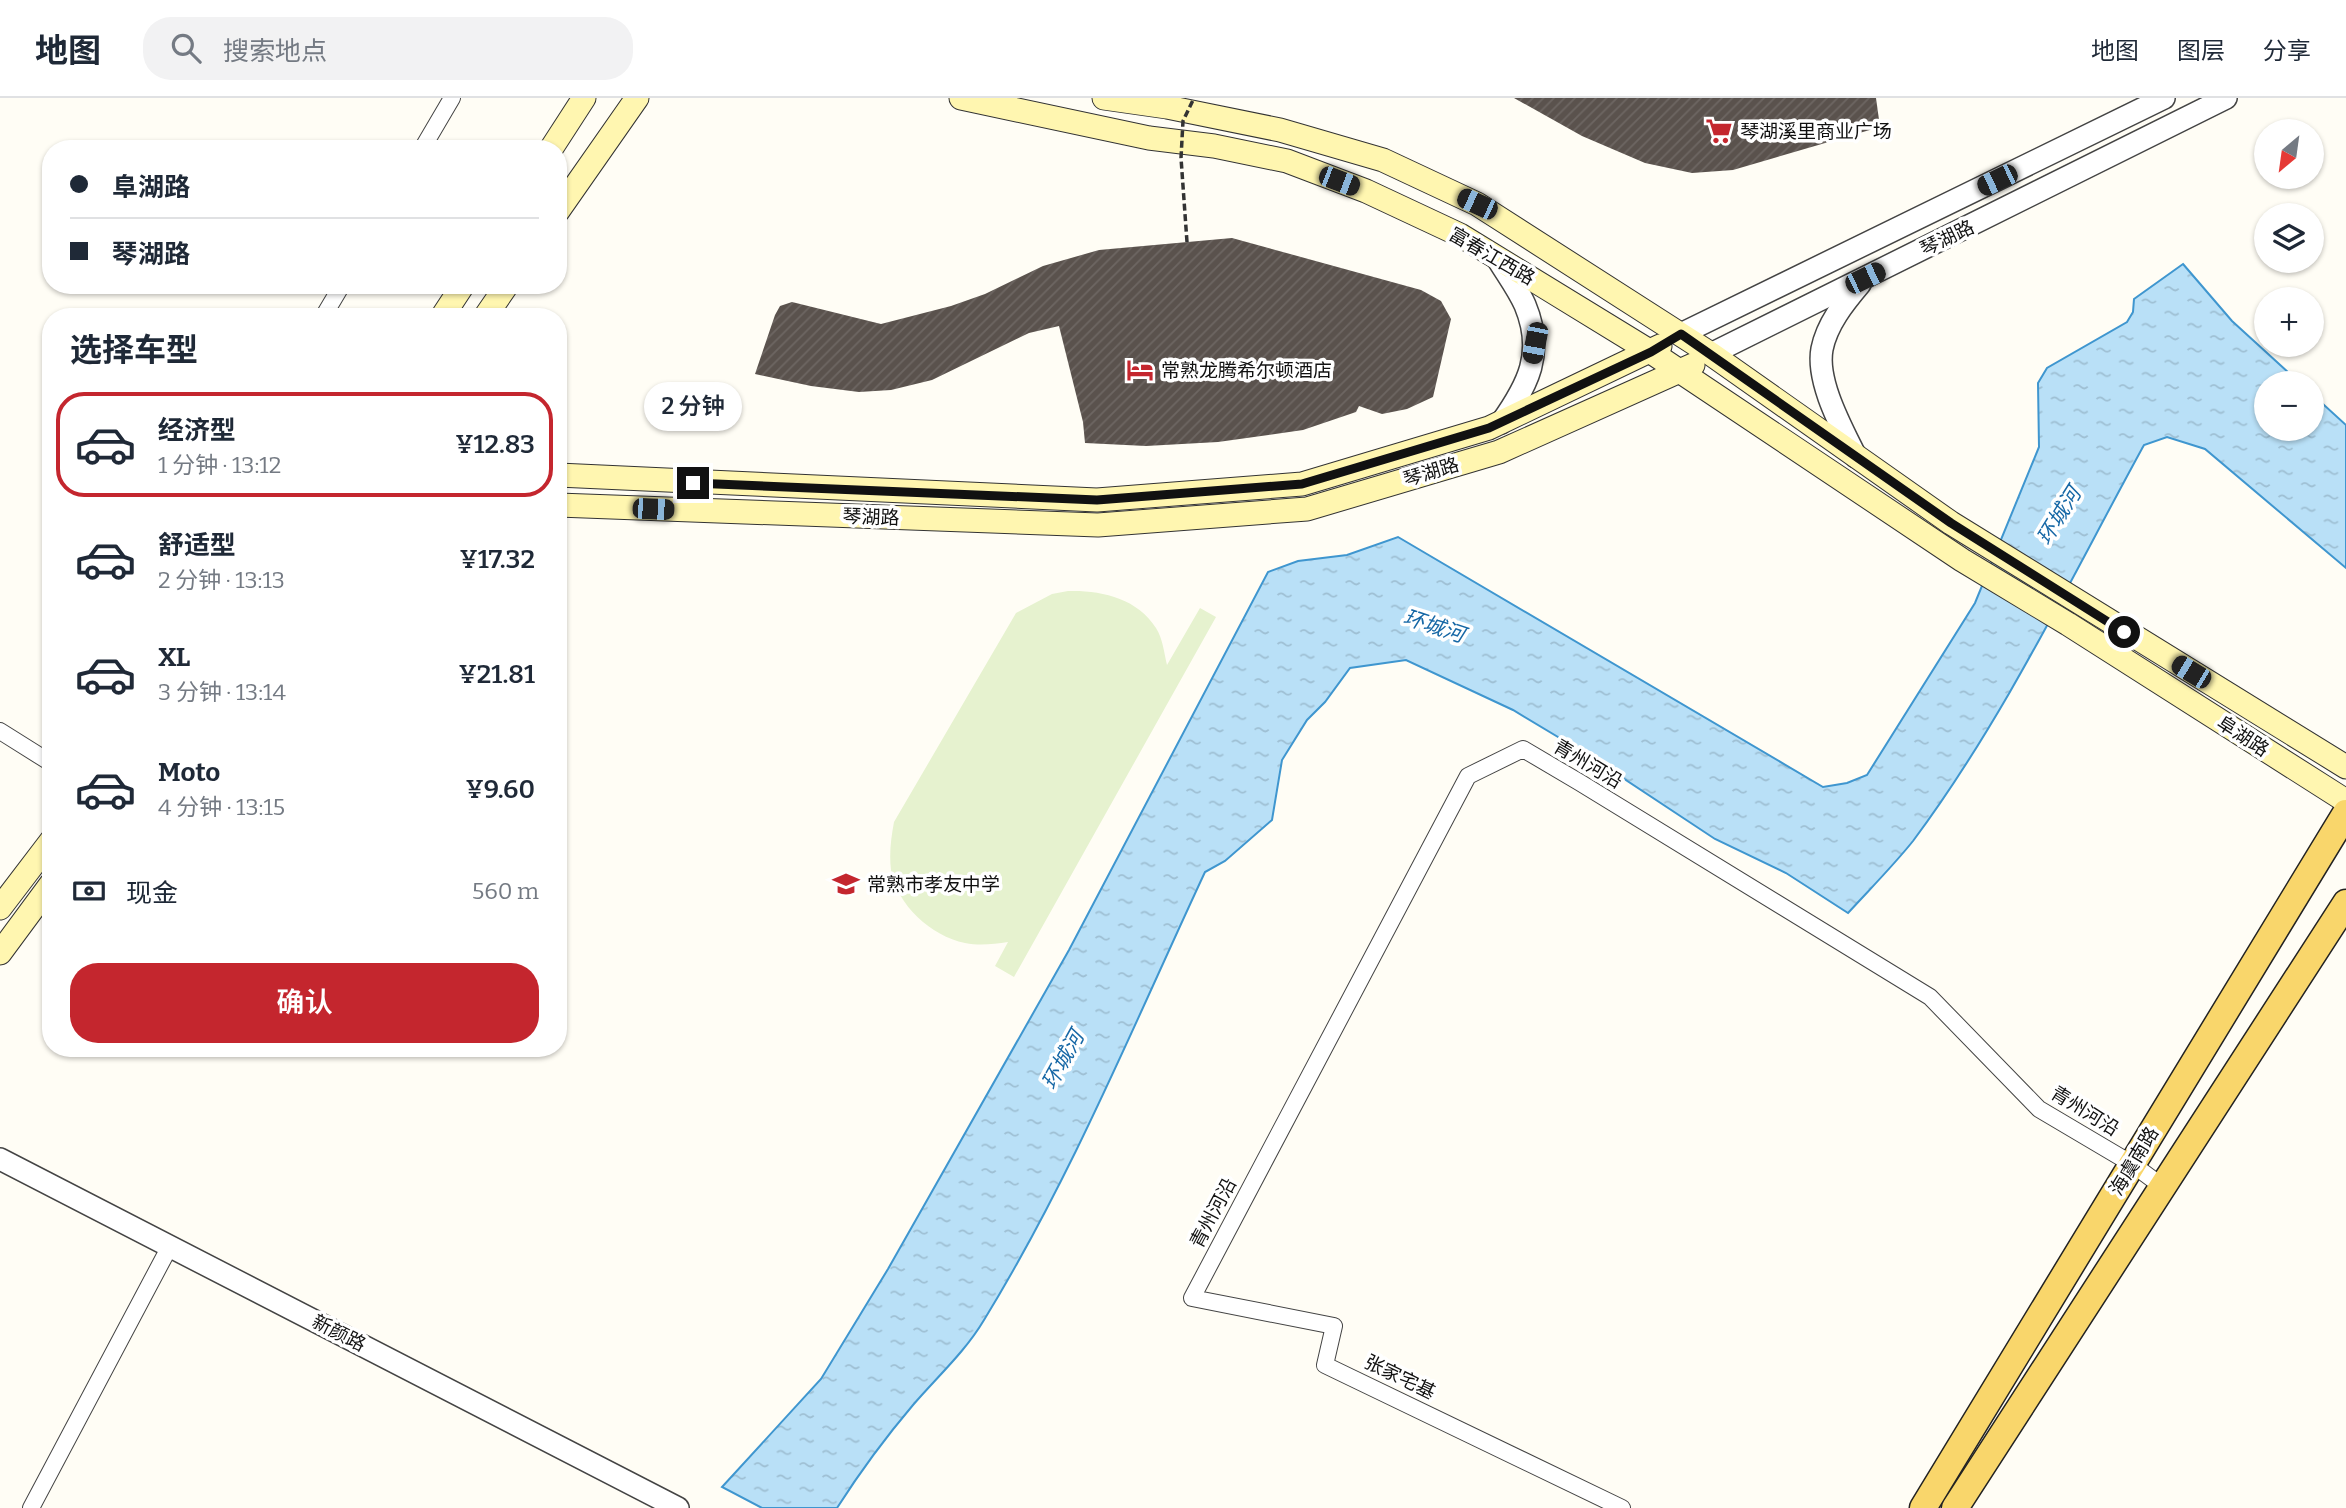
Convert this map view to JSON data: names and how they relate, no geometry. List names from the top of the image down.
{
  "streets": {
    "main road": [
      "琴湖路",
      "富春江西路",
      "阜湖路",
      "海虞南路"
    ],
    "street": ["青州河沿", "新颜路", "张家宅基"]
  },
  "crossings": [
    ["琴湖路", "富春江西路"],
    ["富春江西路", "阜湖路"],
    ["青州河沿", "海虞南路"],
    ["青州河沿", "张家宅基"]
  ],
  "water": ["环城河"],
  "places": {
    "supermarket": ["琴湖溪里商业广场"],
    "hotel": ["常熟龙腾希尔顿酒店"],
    "school or university": ["常熟市孝友中学"]
  },
  "north": "bottom left",
  "page": {
    "header": "地图",
    "search": "搜索地点",
    "nav": ["地图", "图层", "分享"],
    "map_buttons": ["+", "−"],
    "banner": ["阜湖路", "琴湖路"],
    "heading": "选择车型",
    "bubble": "2 分钟",
    "list": [
      {
        "name": "经济型",
        "note": "1 分钟 · 13:12",
        "value": "¥12.83"
      },
      {
        "name": "舒适型",
        "note": "2 分钟 · 13:13",
        "value": "¥17.32"
      },
      {
        "name": "XL",
        "note": "3 分钟 · 13:14",
        "value": "¥21.81"
      },
      {
        "name": "Moto",
        "note": "4 分钟 · 13:15",
        "value": "¥9.60"
      }
    ],
    "pay": ["现金", "560 m"],
    "buttons": "确认"
  }
}
